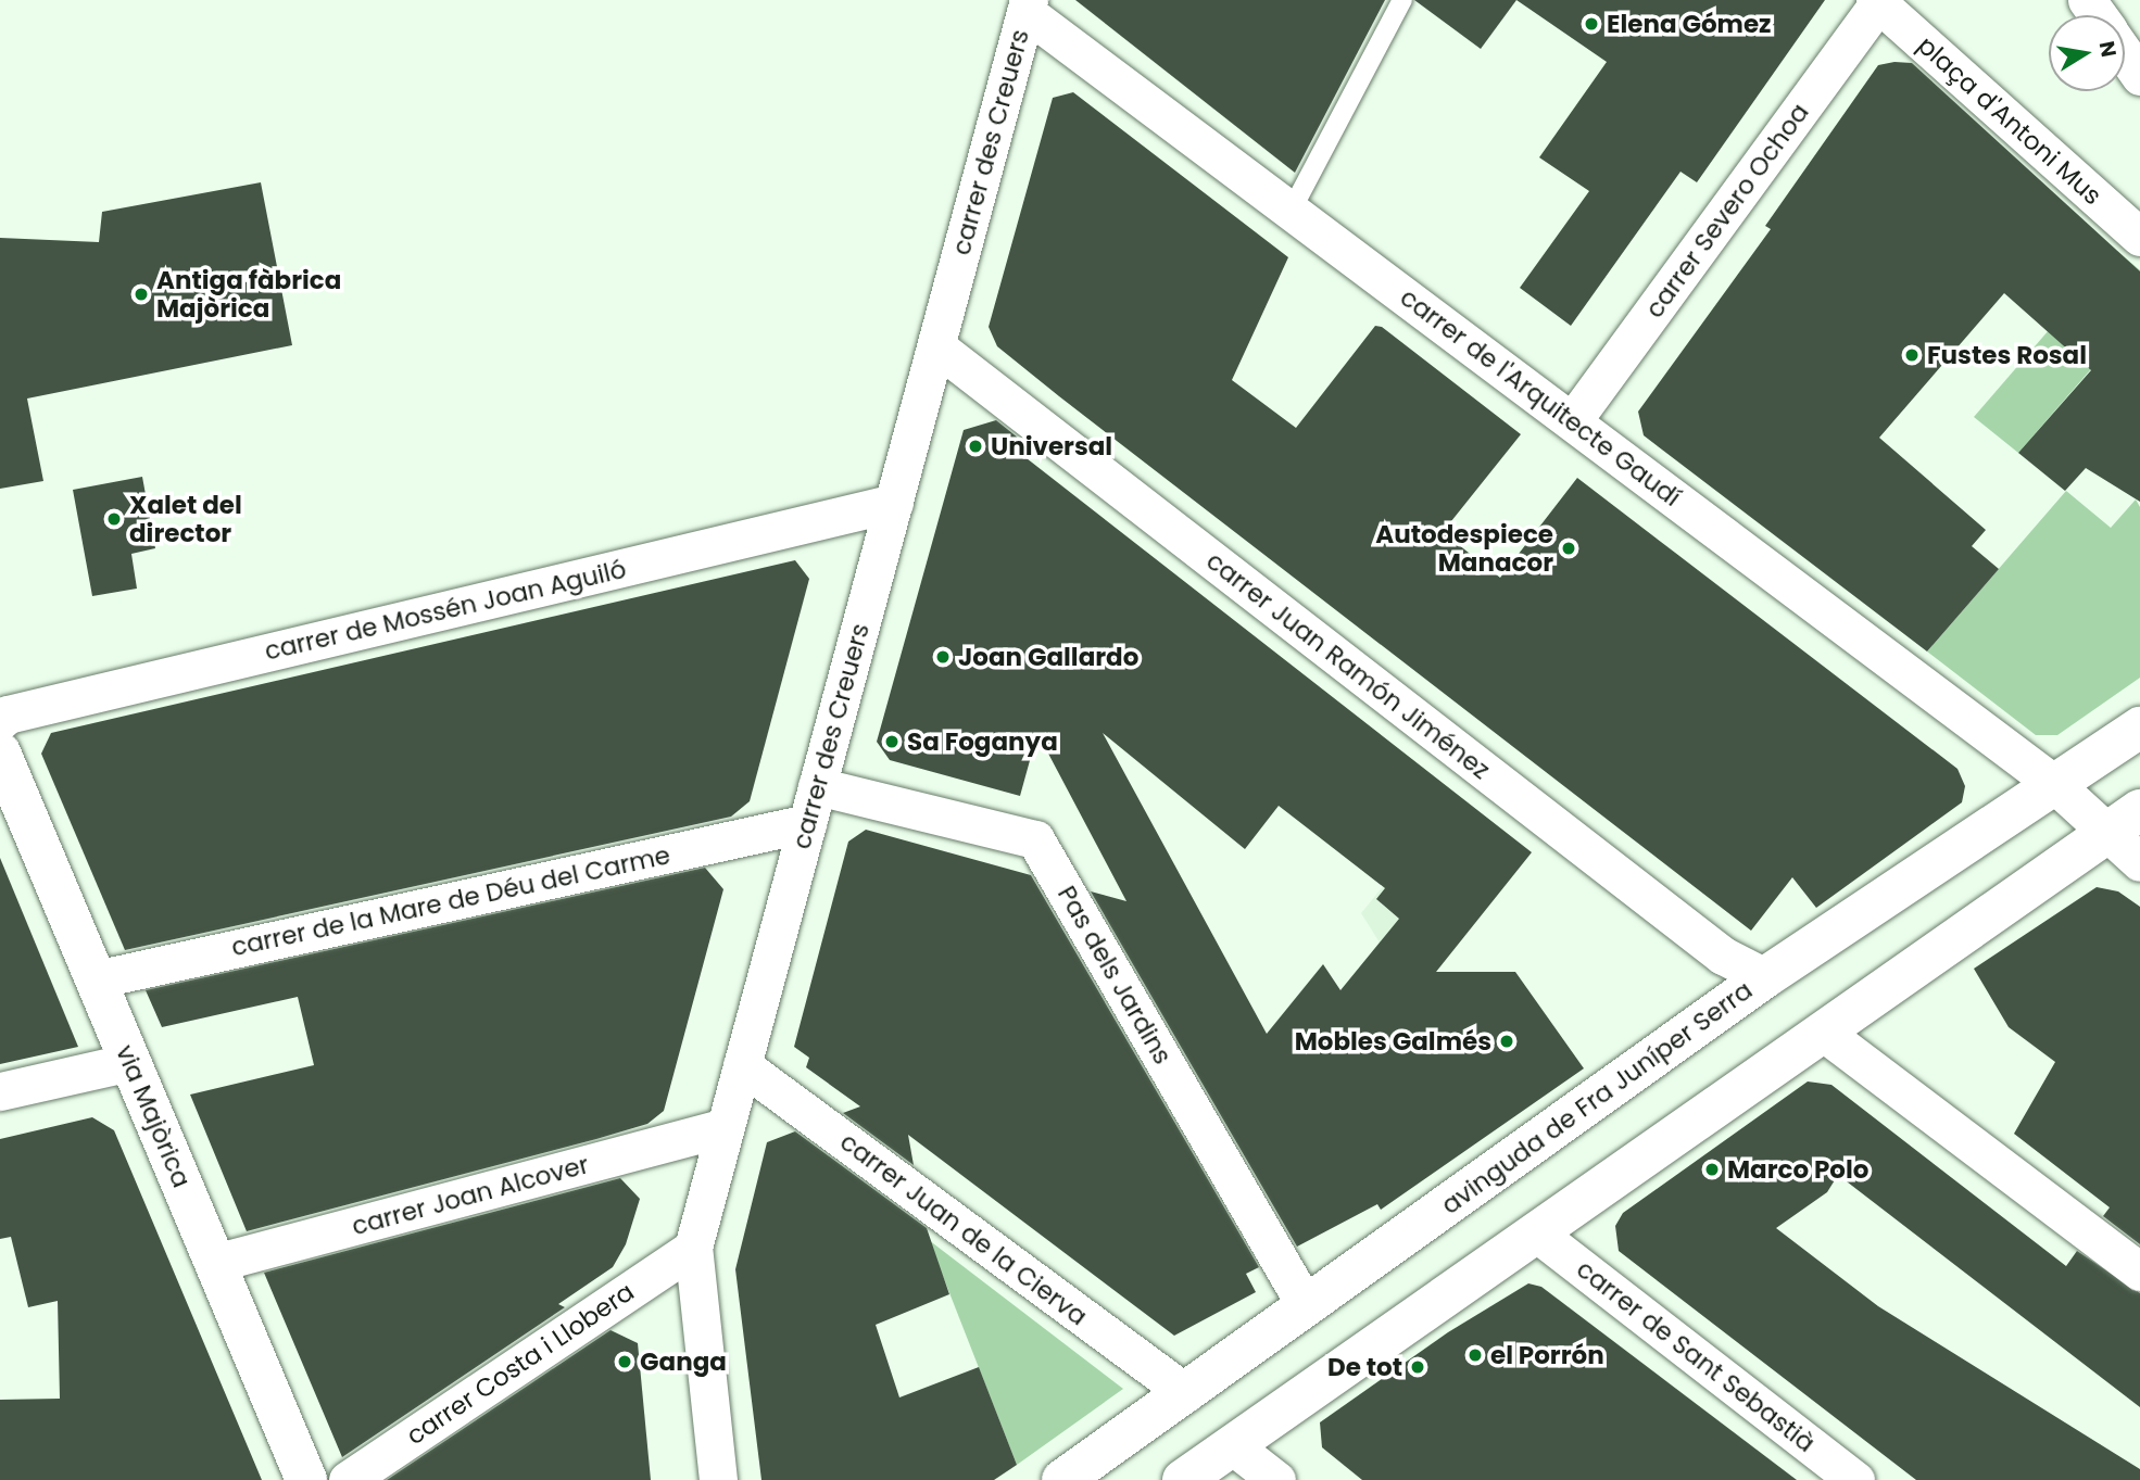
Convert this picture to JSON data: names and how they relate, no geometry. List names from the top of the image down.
{
  "streets": {
    "main road": ["avinguda de Fra Juníper Serra", "via Majòrica"],
    "street": [
      "plaça d'Antoni Mus",
      "carrer des Creuers",
      "carrer Severo Ochoa",
      "carrer de l'Arquitecte Gaudí",
      "carrer de Mossén Joan Aguiló",
      "carrer Juan Ramón Jiménez",
      "carrer de la Mare de Déu del Carme",
      "Pas dels Jardins",
      "carrer Joan Alcover",
      "carrer Juan de la Cierva",
      "carrer de Sant Sebastià",
      "carrer Costa i Llobera"
    ]
  },
  "crossings": [
    ["plaça d'Antoni Mus", "carrer Severo Ochoa"],
    ["carrer des Creuers", "carrer de l'Arquitecte Gaudí"],
    ["carrer des Creuers", "carrer de Mossén Joan Aguiló"],
    ["carrer des Creuers", "carrer Juan Ramón Jiménez"],
    ["carrer des Creuers", "carrer de la Mare de Déu del Carme"],
    ["carrer des Creuers", "Pas dels Jardins"],
    ["carrer des Creuers", "carrer Joan Alcover"],
    ["carrer des Creuers", "carrer Juan de la Cierva"],
    ["carrer des Creuers", "carrer Costa i Llobera"],
    ["carrer Severo Ochoa", "carrer de l'Arquitecte Gaudí"],
    ["carrer de l'Arquitecte Gaudí", "avinguda de Fra Juníper Serra"],
    ["carrer Juan Ramón Jiménez", "avinguda de Fra Juníper Serra"],
    ["carrer de la Mare de Déu del Carme", "via Majòrica"],
    ["Pas dels Jardins", "avinguda de Fra Juníper Serra"],
    ["avinguda de Fra Juníper Serra", "carrer Juan de la Cierva"],
    ["via Majòrica", "carrer Joan Alcover"]
  ],
  "places": [
    "Elena Gómez",
    "Antiga fàbrica Majòrica",
    "Fustes Rosal",
    "Universal",
    "Xalet del director",
    "Autodespiece Manacor",
    "Joan Gallardo",
    "Sa Foganya",
    "Mobles Galmés",
    "Marco Polo",
    "el Porrón",
    "Ganga",
    "De tot"
  ],
  "north": "right"
}
